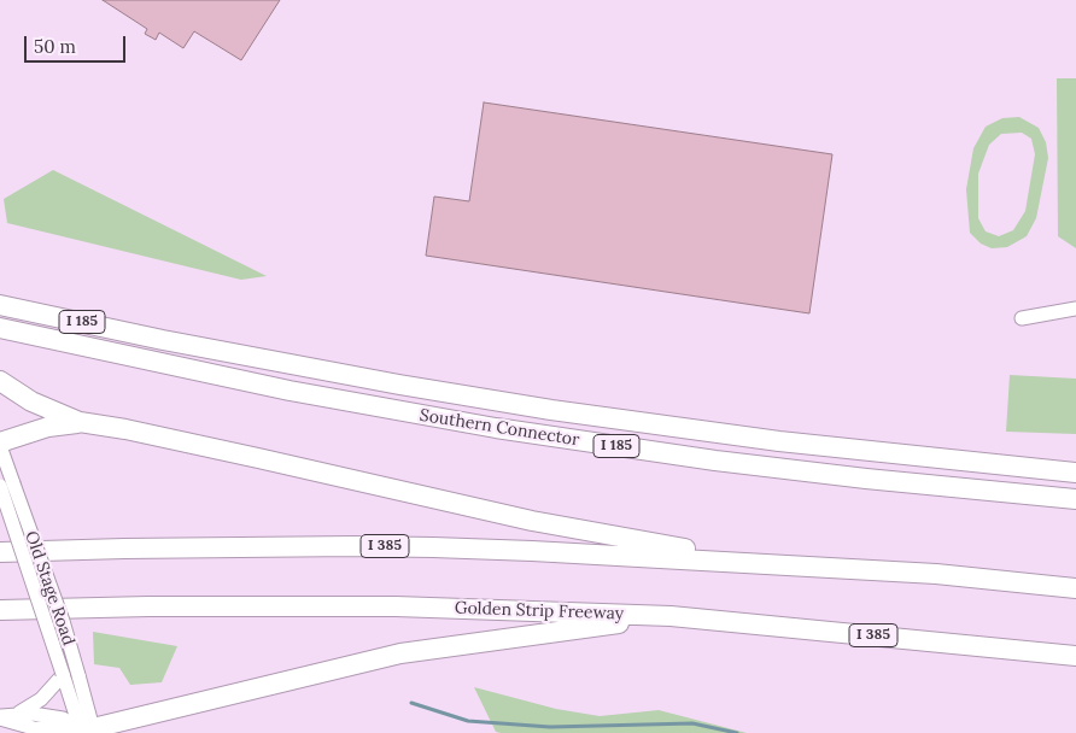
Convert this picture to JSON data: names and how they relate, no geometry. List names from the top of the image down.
{
  "streets": {
    "highway": [
      "I 185",
      "Southern Connector",
      "I 385",
      "Golden Strip Freeway"
    ],
    "street": ["Old Stage Road"]
  },
  "scale_bar": "50 m"
}
